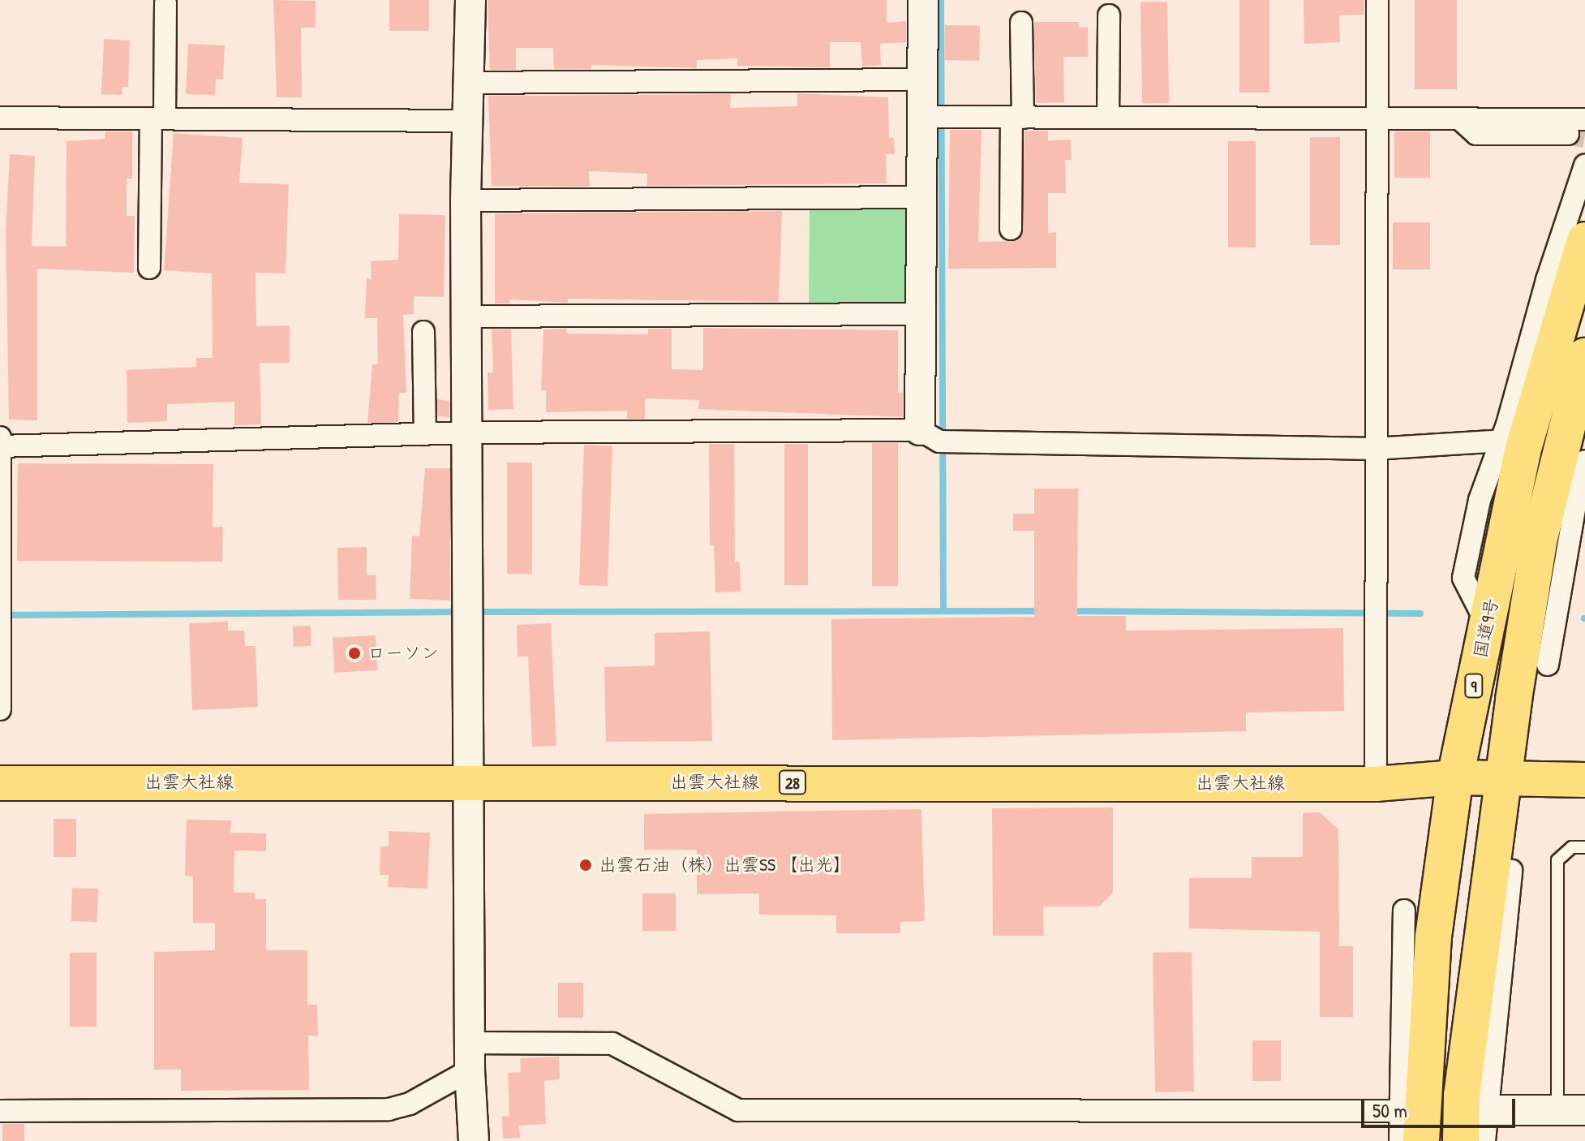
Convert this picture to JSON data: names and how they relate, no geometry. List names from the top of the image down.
{
  "streets": {
    "highway": ["国道9号", "9"],
    "main road": ["出雲大社線", "28"]
  },
  "crossings": [
    ["国道9号", "出雲大社線"]
  ],
  "places": ["ローソン", "出雲石油（株）出雲SS 【出光】"],
  "scale_bar": "50 m"
}
